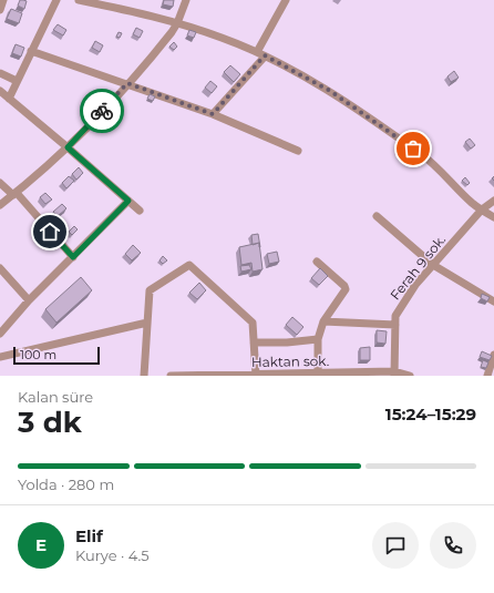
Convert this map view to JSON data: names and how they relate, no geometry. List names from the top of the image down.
{
  "streets": {
    "street": ["Ferah 9 sok.", "Haktan sok."]
  },
  "crossings": [
    ["Ferah 9 sok.", "Haktan sok."]
  ],
  "scale_bar": "100 m",
  "page": {
    "scale": "100 m",
    "heading": ["3 dk", "Kalan süre", "15:24–15:29"],
    "panel": ["Elif", "Kurye · 4.5"],
    "bar": "Yolda · 280 m",
    "round": "E"
  }
}
